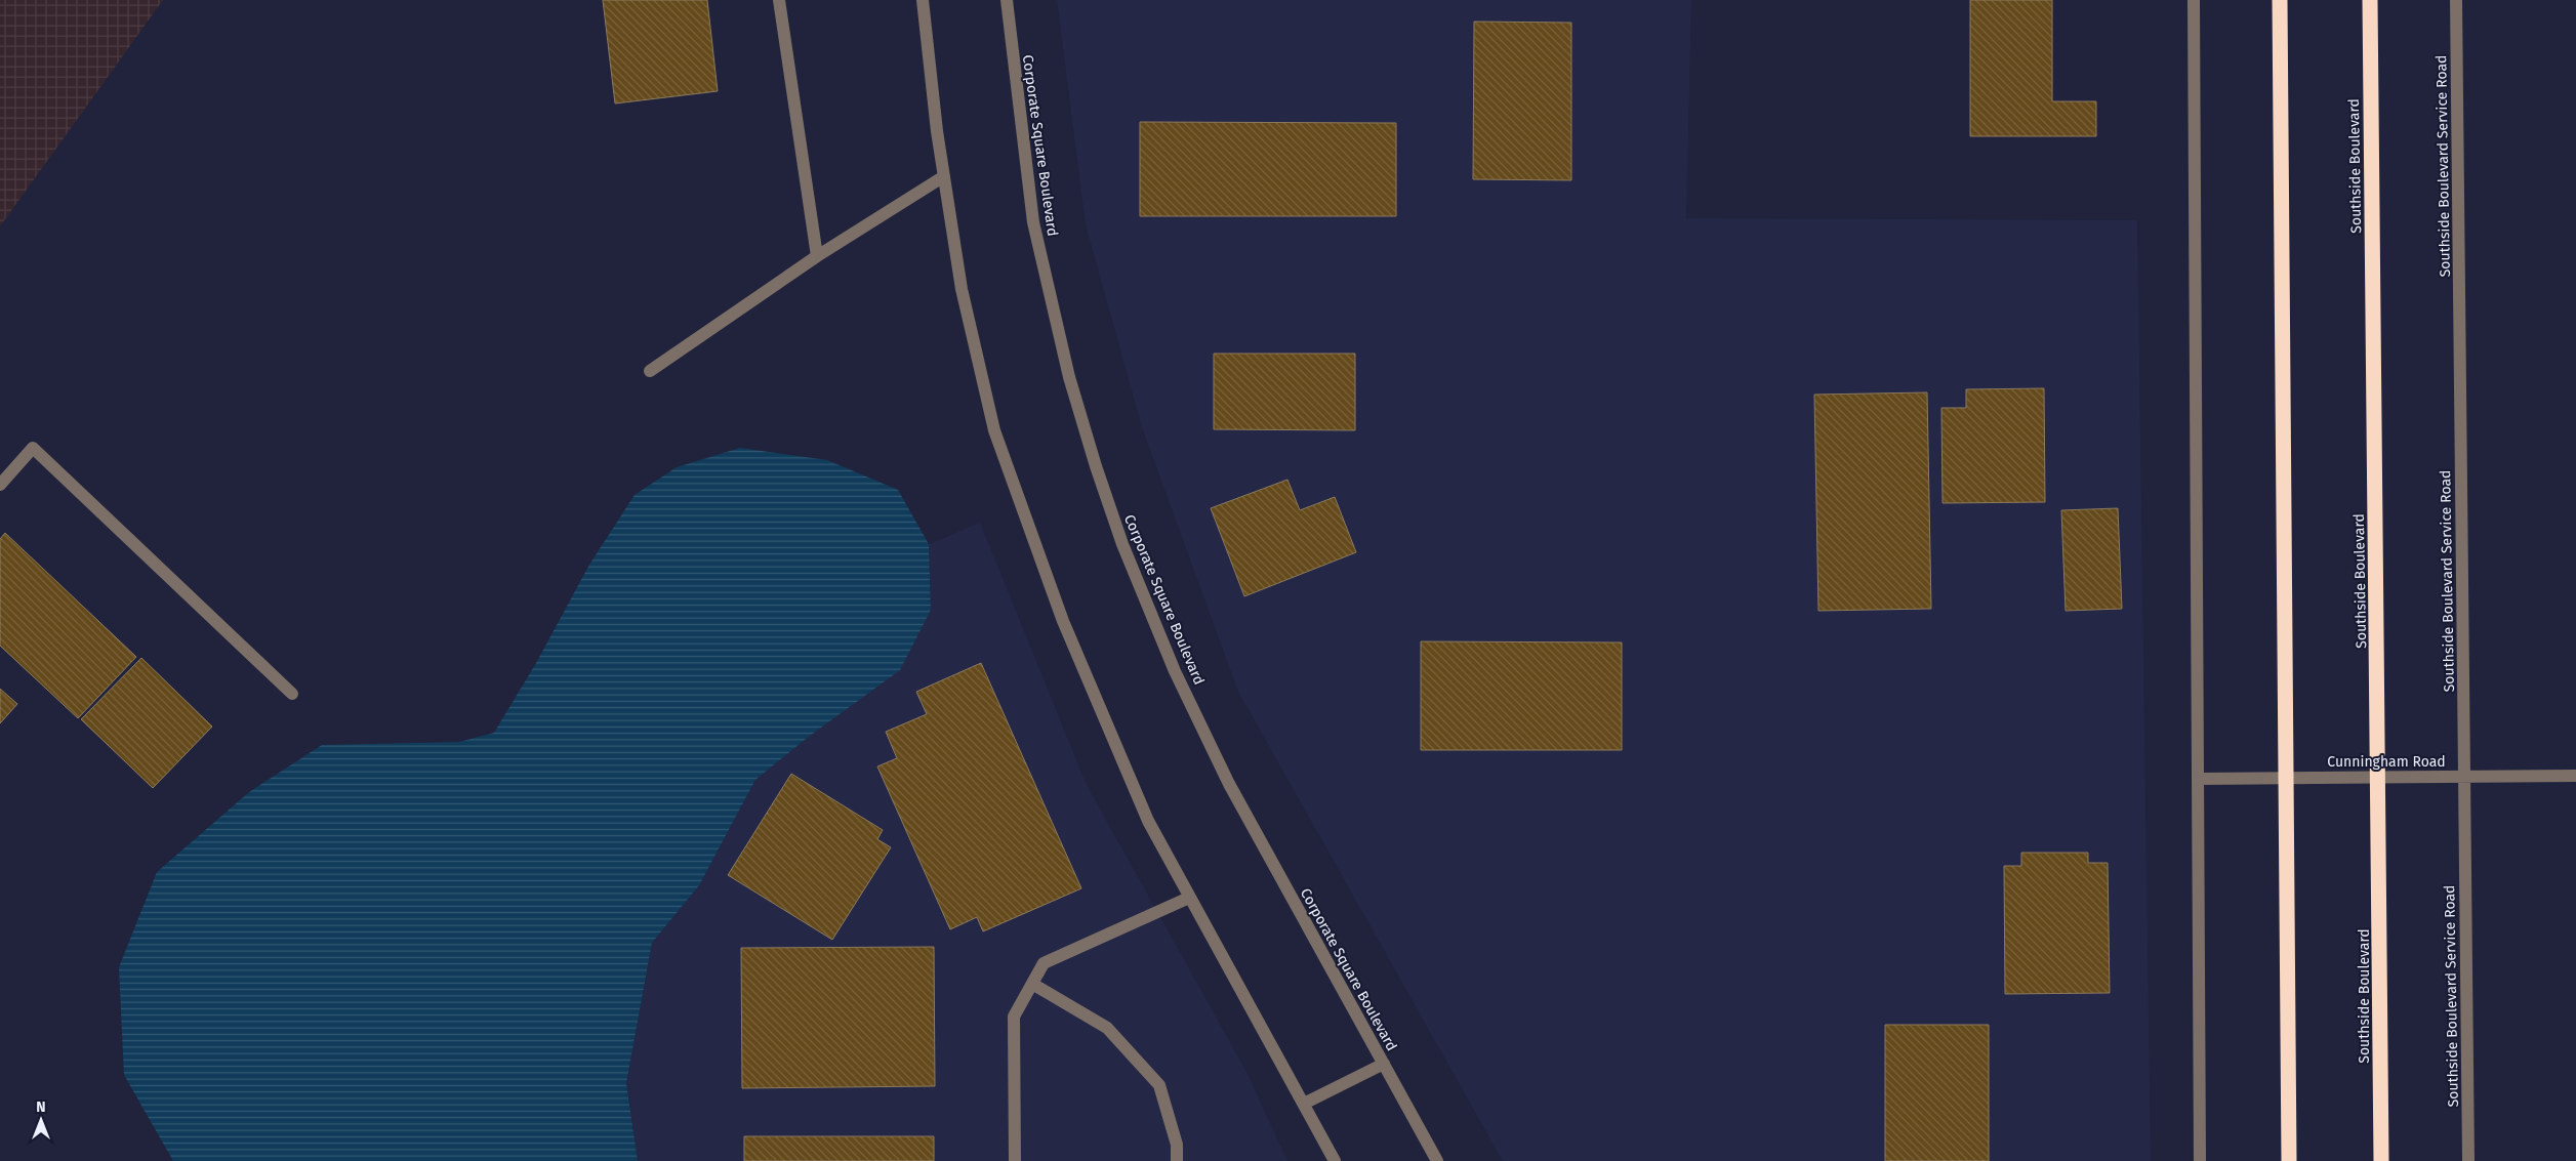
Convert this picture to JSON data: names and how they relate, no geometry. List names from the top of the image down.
{
  "streets": {
    "highway": ["Southside Boulevard"],
    "street": ["Corporate Square Boulevard", "Southside Boulevard Service Road", "Cunningham Road"]
  },
  "crossings": [
    ["Southside Boulevard", "Cunningham Road"],
    ["Southside Boulevard Service Road", "Cunningham Road"]
  ],
  "north": "top"
}
